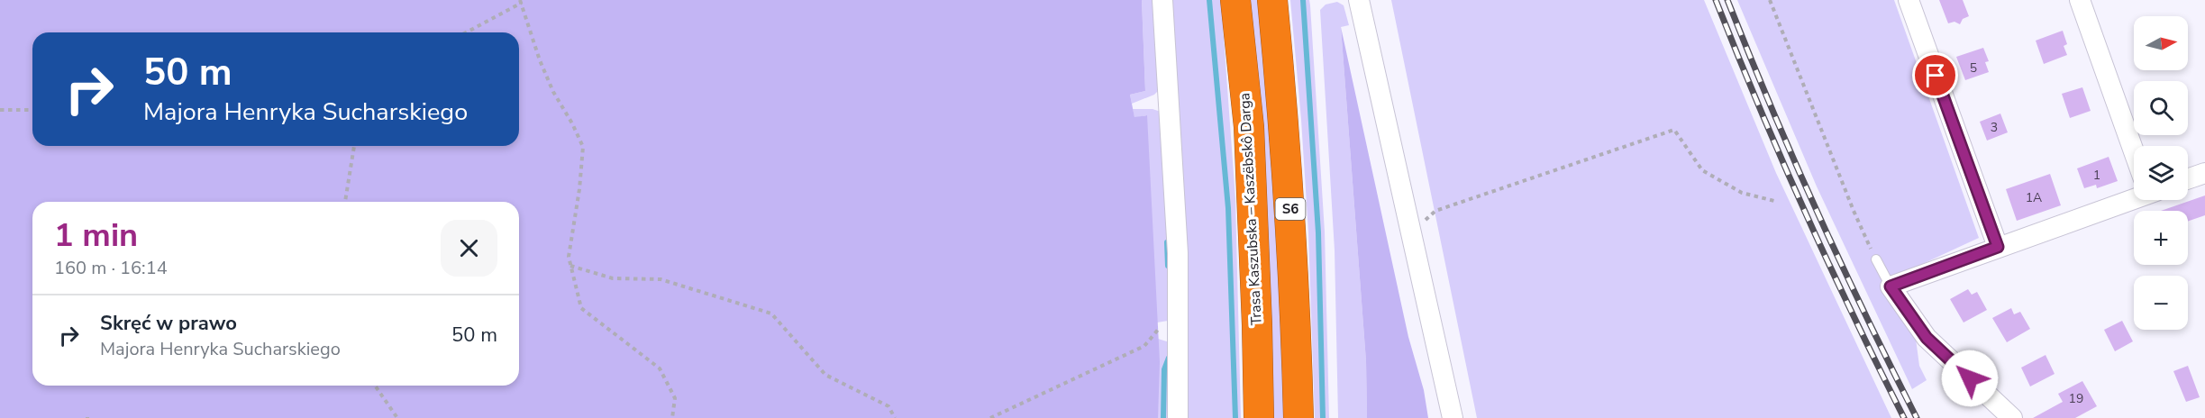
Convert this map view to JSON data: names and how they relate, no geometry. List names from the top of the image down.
{
  "streets": {
    "highway": ["Trasa Kaszubska – Kaszëbskô Darga", "S6"]
  },
  "house_numbers": [
    "5",
    "3",
    "1",
    "1A",
    "19"
  ],
  "north": "right",
  "page": {
    "map_buttons": ["+", "−"],
    "turn": ["50 m", "Majora Henryka Sucharskiego"],
    "heading": ["1 min", "160 m · 16:14"],
    "list": [
      {
        "name": "Skręć w prawo",
        "note": "Majora Henryka Sucharskiego",
        "value": "50 m"
      }
    ]
  }
}
